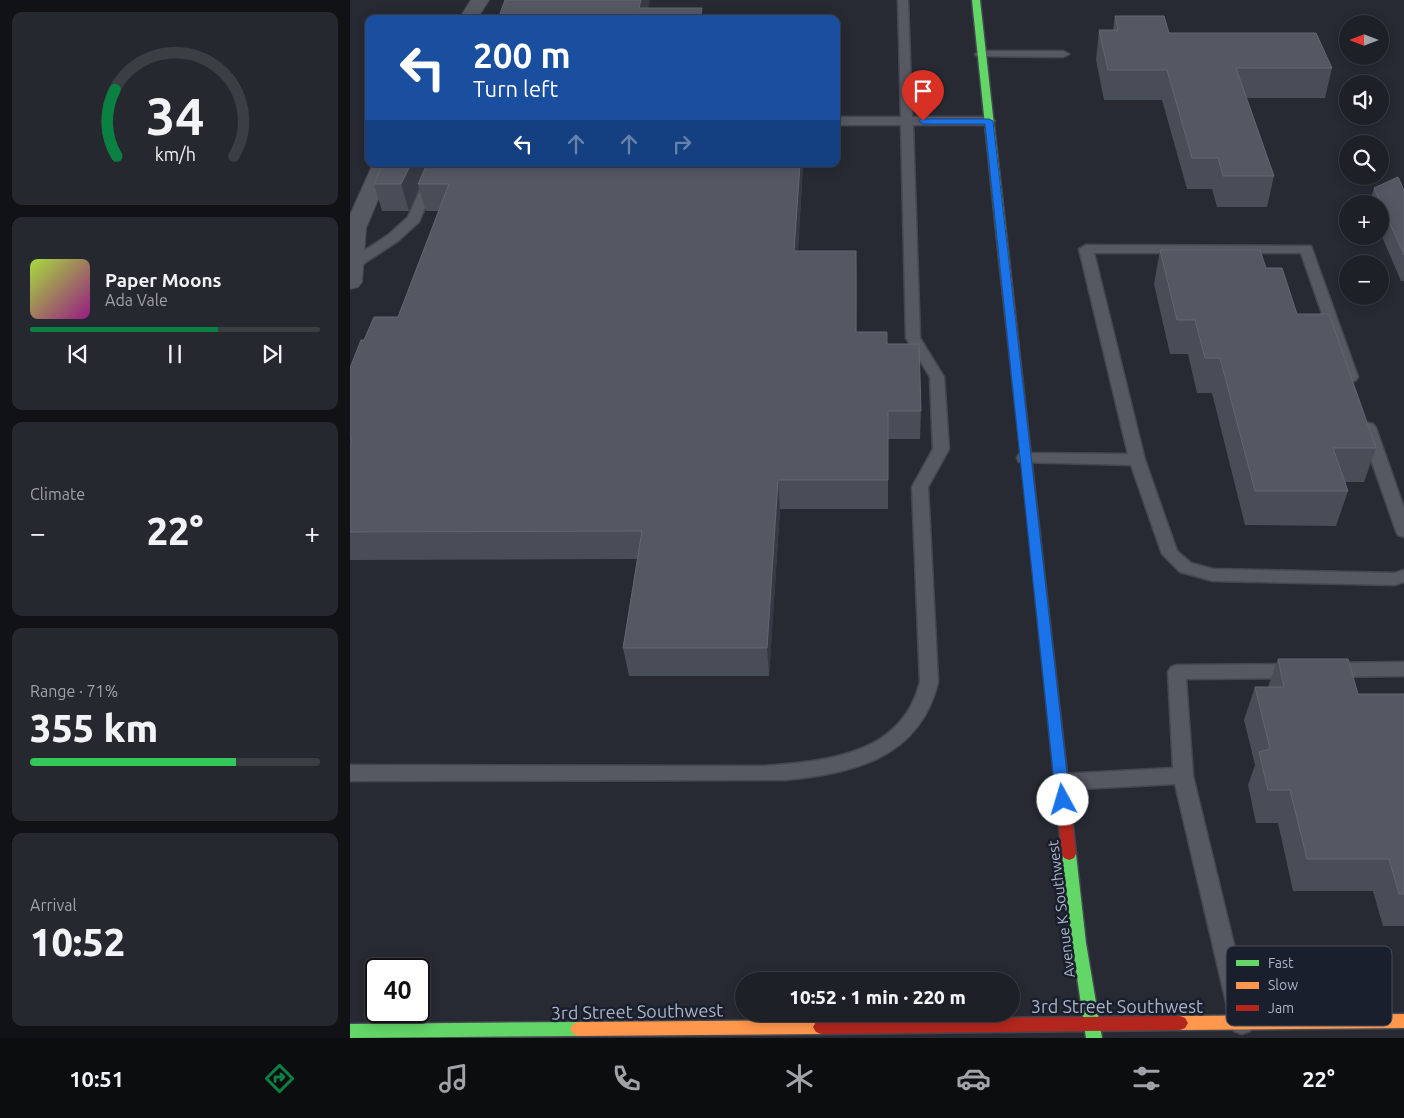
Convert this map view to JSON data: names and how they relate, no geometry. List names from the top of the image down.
{
  "streets": {
    "main road": ["Avenue K Southwest", "3rd Street Southwest"]
  },
  "crossings": [
    ["Avenue K Southwest", "3rd Street Southwest"]
  ],
  "legend": ["Fast", "Slow", "Jam"],
  "north": "left",
  "page": {
    "map_buttons": ["+", "−"],
    "turn": ["200 m", "Turn left"],
    "song": ["Paper Moons", "Ada Vale"],
    "tile": [
      "Climate",
      ["Range · 71%", "355 km"],
      ["Arrival", "10:52"]
    ],
    "heat": ["−", "22°", "+"],
    "limit": "40",
    "trip": "10:52 · 1 min · 220 m",
    "tabs": ["10:51", "22°"],
    "gauge": ["34", "km/h"]
  }
}
